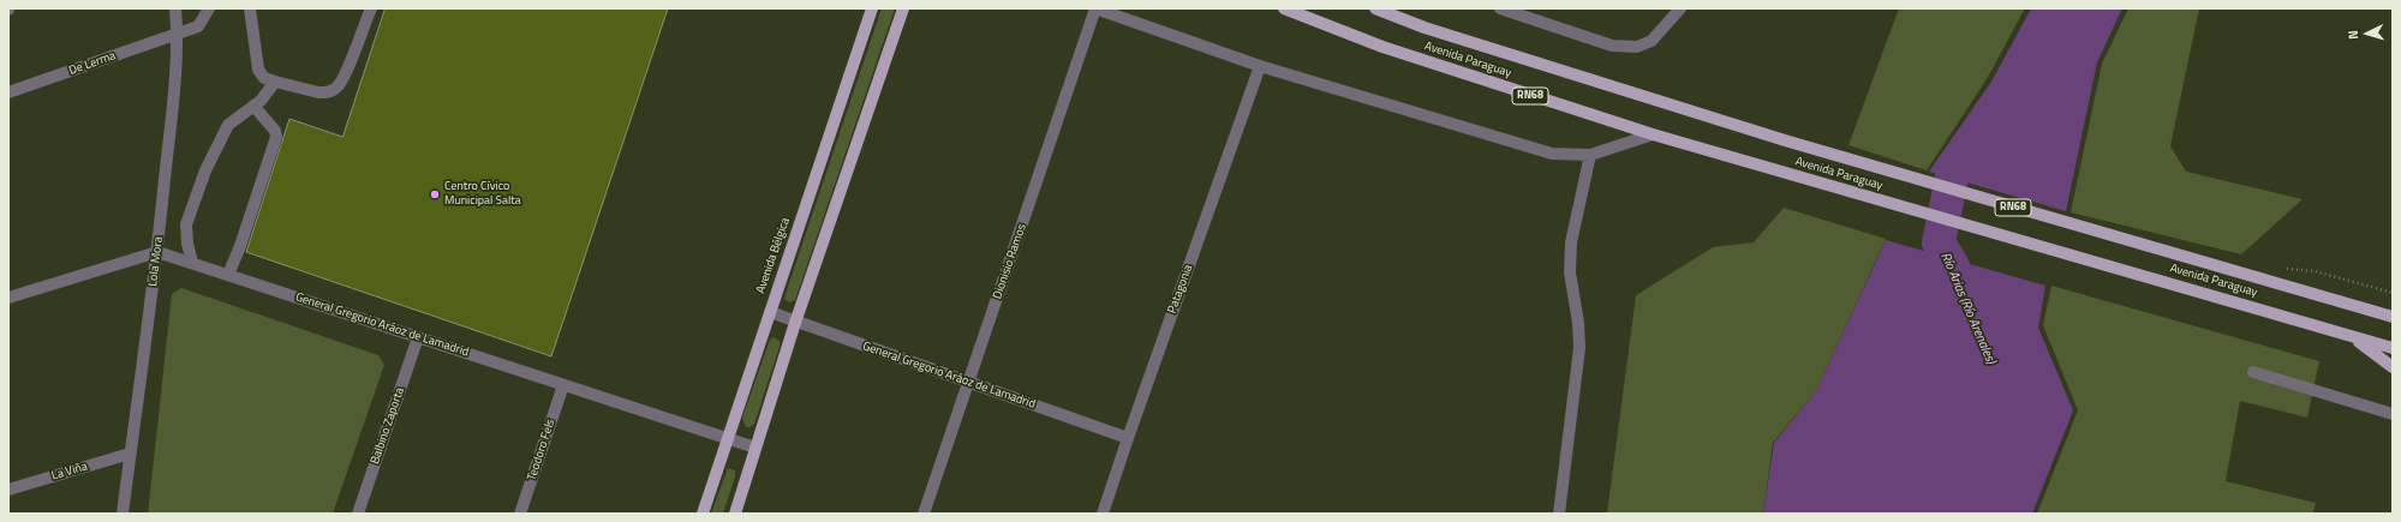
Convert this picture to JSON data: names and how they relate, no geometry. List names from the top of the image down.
{
  "streets": {
    "main road": ["Avenida Paraguay", "RN68", "Avenida Bélgica"],
    "street": [
      "De Lerma",
      "Lola Mora",
      "Dionisio Ramos",
      "Patagonia",
      "General Gregorio Aráoz de Lamadrid",
      "Balbino Zaporta",
      "Teodoro Fels",
      "La Viña"
    ]
  },
  "crossings": [
    ["De Lerma", "Lola Mora"],
    ["Avenida Bélgica", "General Gregorio Aráoz de Lamadrid"],
    ["Lola Mora", "General Gregorio Aráoz de Lamadrid"],
    ["Lola Mora", "La Viña"],
    ["Dionisio Ramos", "General Gregorio Aráoz de Lamadrid"],
    ["Patagonia", "General Gregorio Aráoz de Lamadrid"],
    ["General Gregorio Aráoz de Lamadrid", "Balbino Zaporta"],
    ["General Gregorio Aráoz de Lamadrid", "Teodoro Fels"]
  ],
  "water": ["Río Arias (Río Arenales)"],
  "places": ["Centro Cívico Municipal Salta"],
  "north": "left"
}
